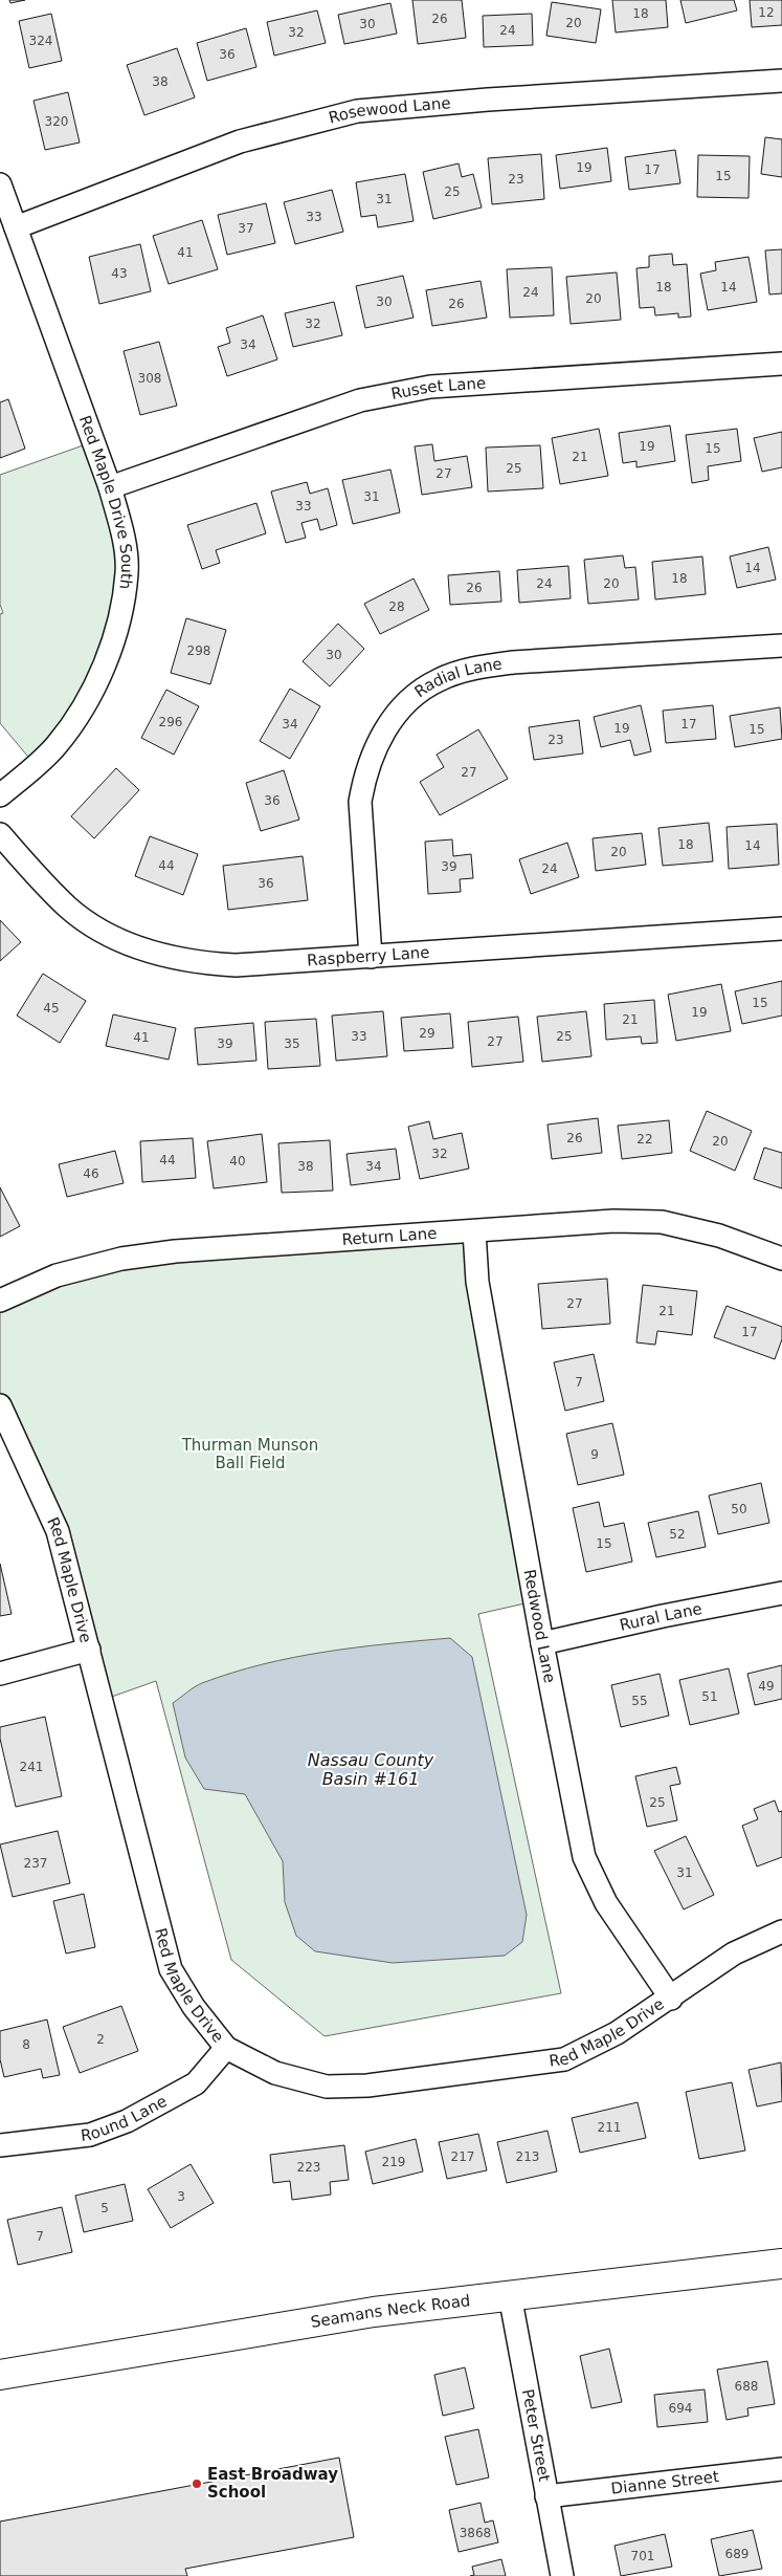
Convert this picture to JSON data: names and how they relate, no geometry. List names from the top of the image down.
{
  "streets": {
    "main road": ["Seamans Neck Road"],
    "street": [
      "Rosewood Lane",
      "Russet Lane",
      "Red Maple Drive South",
      "Radial Lane",
      "Raspberry Lane",
      "Return Lane",
      "Red Maple Drive",
      "Rural Lane",
      "Redwood Lane",
      "Round Lane",
      "Peter Street",
      "Dianne Street"
    ]
  },
  "crossings": [
    ["Rosewood Lane", "Red Maple Drive South"],
    ["Russet Lane", "Red Maple Drive South"],
    ["Radial Lane", "Raspberry Lane"],
    ["Return Lane", "Redwood Lane"],
    ["Red Maple Drive", "Redwood Lane"],
    ["Red Maple Drive", "Round Lane"],
    ["Rural Lane", "Redwood Lane"],
    ["Seamans Neck Road", "Peter Street"],
    ["Peter Street", "Dianne Street"]
  ],
  "water": ["Nassau County Basin #161"],
  "parks": ["Thurman Munson Ball Field"],
  "places": ["East Broadway School"],
  "house_numbers": [
    "12",
    "18",
    "26",
    "20",
    "30",
    "24",
    "32",
    "324",
    "36",
    "38",
    "320",
    "19",
    "17",
    "15",
    "23",
    "25",
    "31",
    "33",
    "37",
    "41",
    "43",
    "18",
    "14",
    "24",
    "20",
    "30",
    "26",
    "32",
    "34",
    "308",
    "19",
    "15",
    "21",
    "25",
    "27",
    "31",
    "33",
    "14",
    "18",
    "24",
    "20",
    "26",
    "28",
    "298",
    "30",
    "296",
    "34",
    "17",
    "19",
    "15",
    "23",
    "27",
    "36",
    "18",
    "14",
    "20",
    "44",
    "39",
    "24",
    "36",
    "15",
    "45",
    "19",
    "21",
    "29",
    "33",
    "25",
    "41",
    "27",
    "39",
    "35",
    "26",
    "22",
    "20",
    "32",
    "44",
    "40",
    "38",
    "34",
    "46",
    "27",
    "21",
    "17",
    "7",
    "9",
    "50",
    "52",
    "15",
    "49",
    "51",
    "55",
    "241",
    "25",
    "237",
    "31",
    "2",
    "8",
    "211",
    "217",
    "213",
    "219",
    "223",
    "3",
    "5",
    "7",
    "688",
    "694",
    "3868",
    "689",
    "701"
  ]
}
